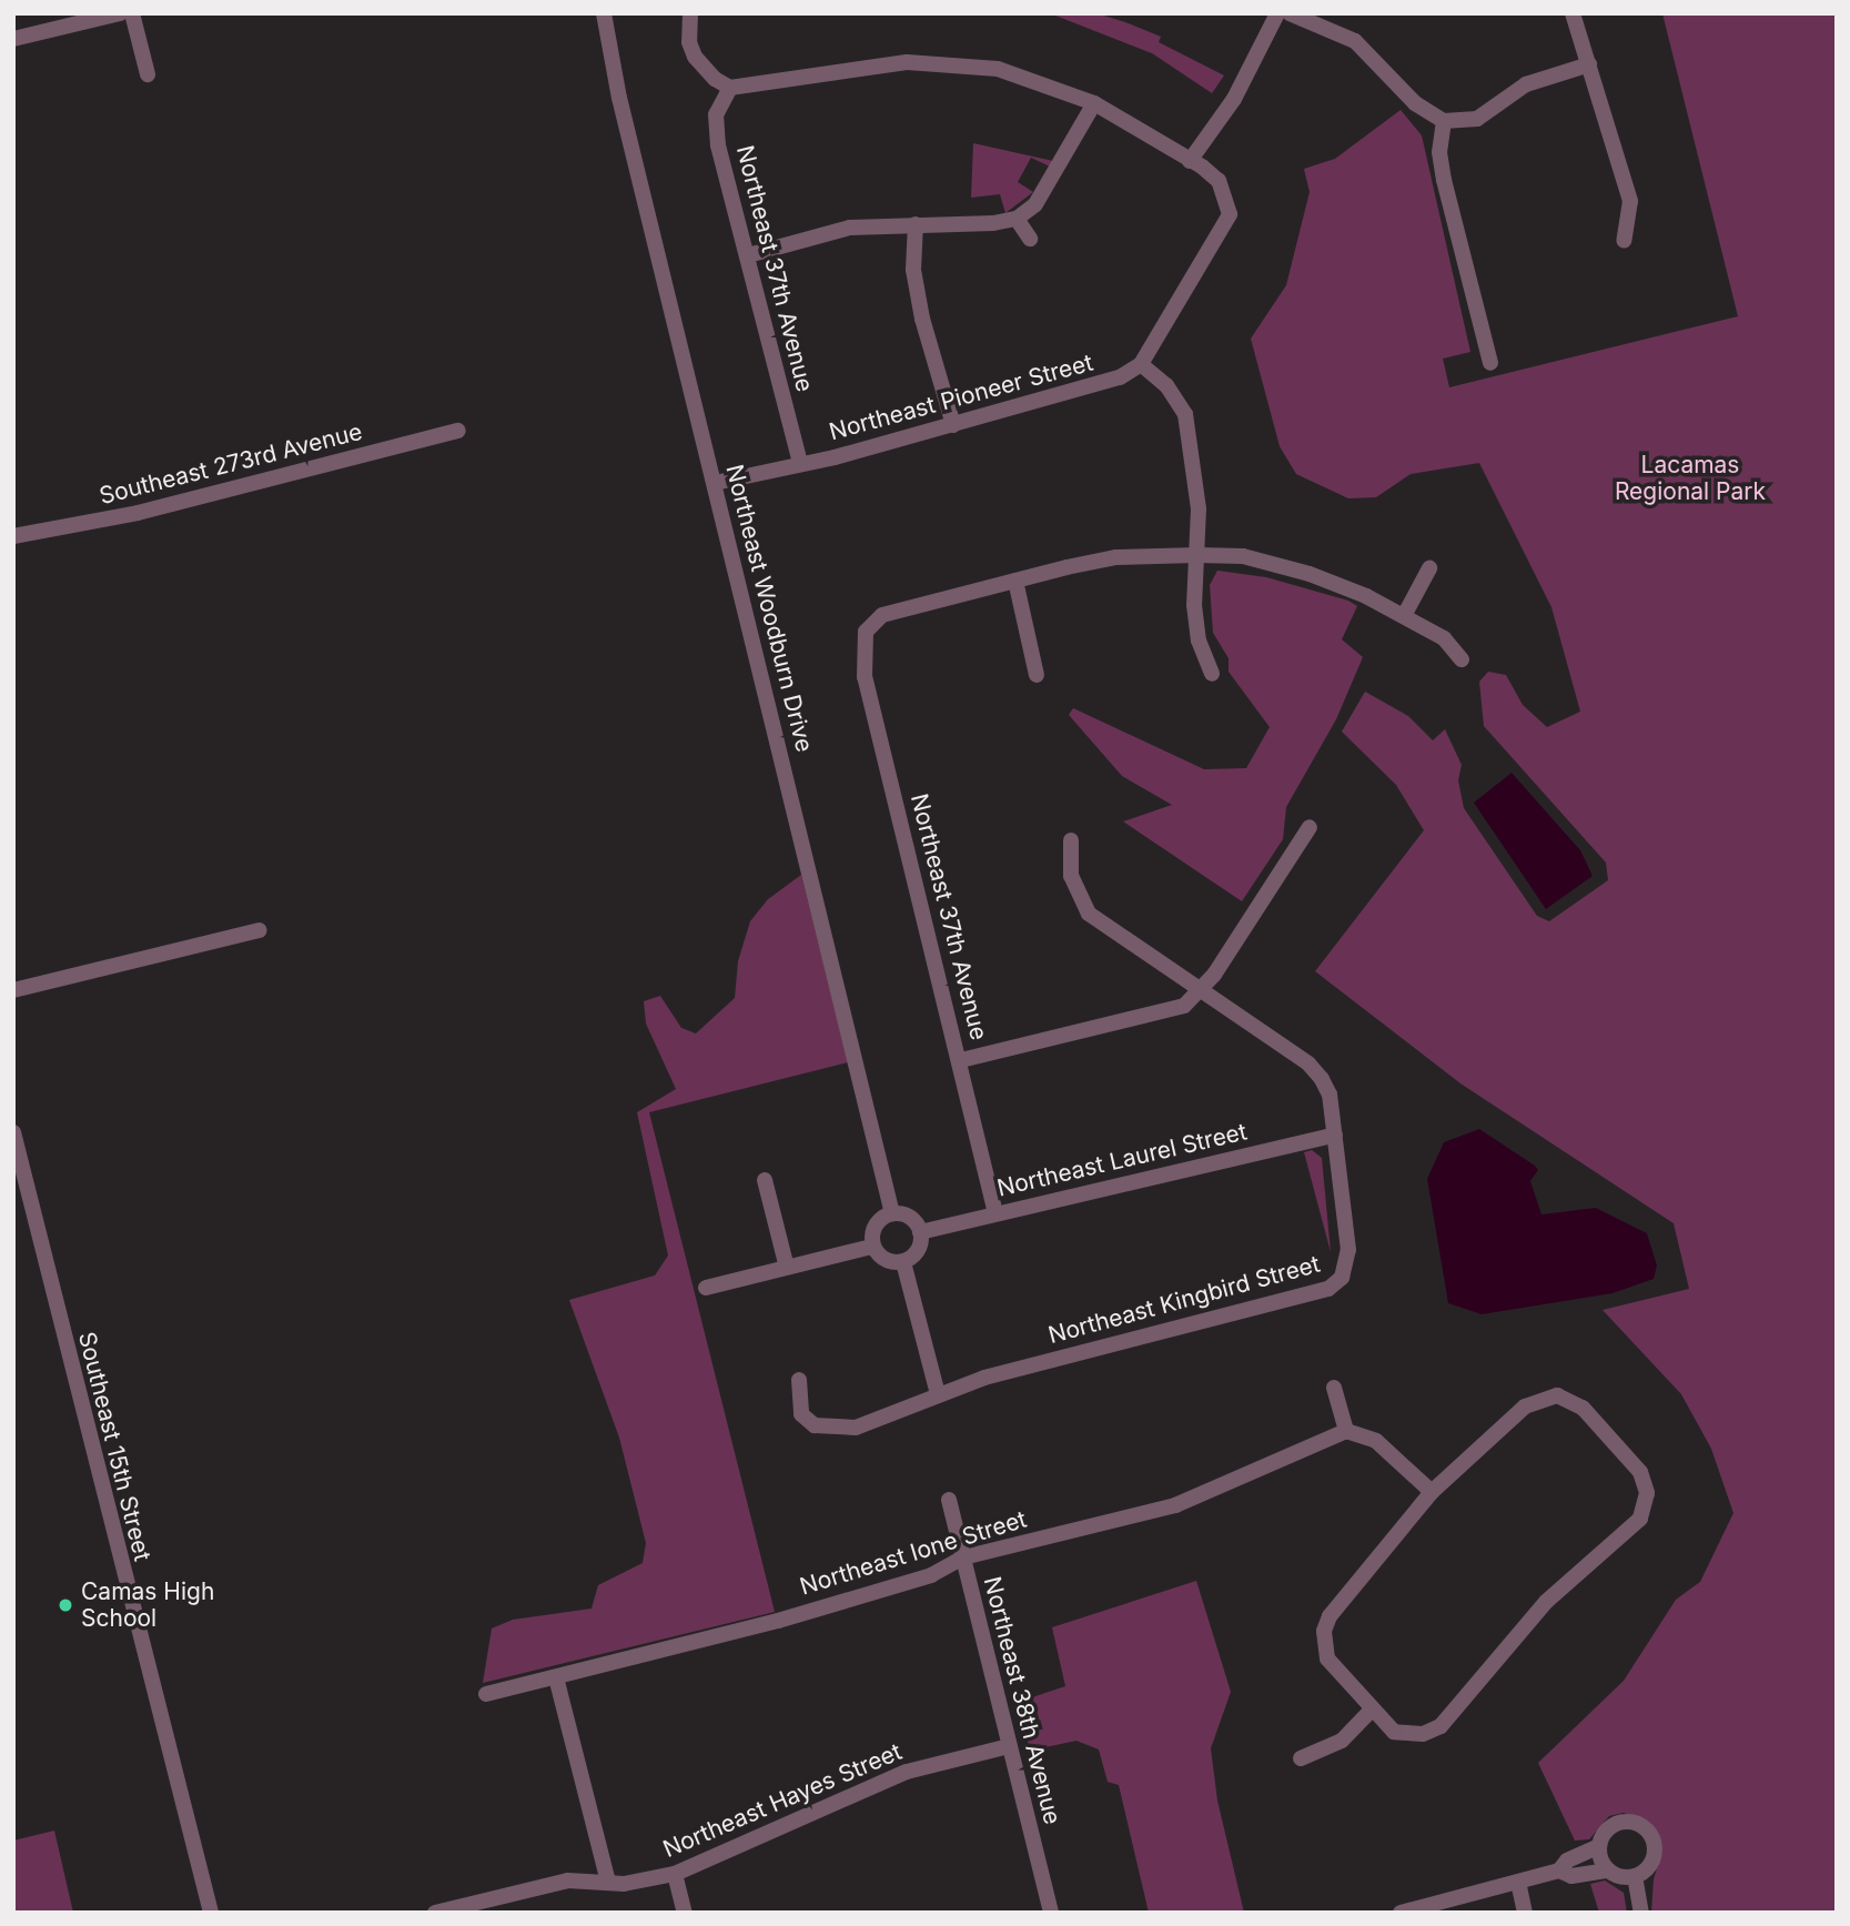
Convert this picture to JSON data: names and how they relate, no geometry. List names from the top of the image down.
{
  "streets": {
    "street": [
      "Northeast 37th Avenue",
      "Northeast Pioneer Street",
      "Southeast 273rd Avenue",
      "Northeast Woodburn Drive",
      "Northeast Laurel Street",
      "Northeast Kingbird Street",
      "Southeast 15th Street",
      "Northeast Ione Street",
      "Northeast 38th Avenue",
      "Northeast Hayes Street"
    ]
  },
  "crossings": [
    ["Northeast 37th Avenue", "Northeast Pioneer Street"],
    ["Northeast 37th Avenue", "Northeast Laurel Street"],
    ["Northeast Pioneer Street", "Northeast Woodburn Drive"],
    ["Northeast Woodburn Drive", "Northeast Laurel Street"],
    ["Northeast Laurel Street", "Northeast Kingbird Street"],
    ["Northeast Ione Street", "Northeast 38th Avenue"],
    ["Northeast 38th Avenue", "Northeast Hayes Street"]
  ],
  "parks": ["Lacamas Regional Park"],
  "places": ["Camas High School"]
}
